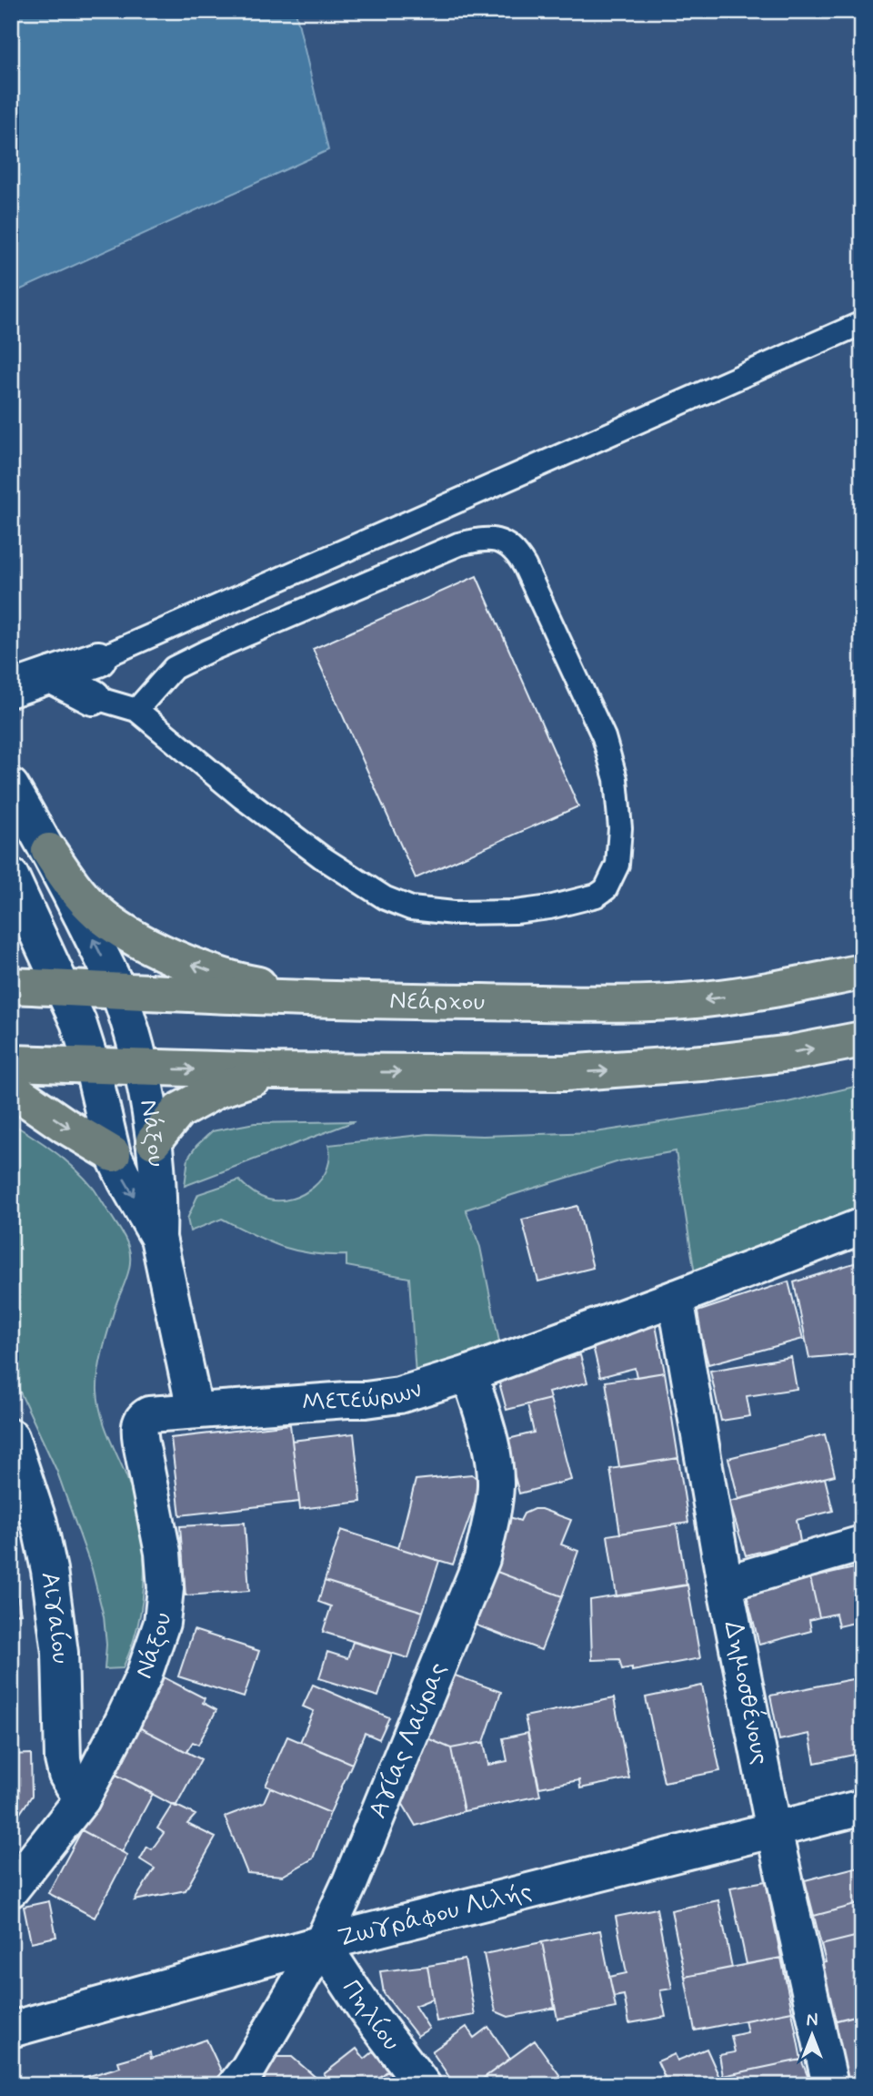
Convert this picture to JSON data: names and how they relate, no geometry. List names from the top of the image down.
{
  "streets": {
    "main road": ["Νεάρχου"],
    "street": [
      "Νάξου",
      "Μετεώρων",
      "Αιγαίου",
      "Δημοσθένους",
      "Αγίας Λαύρας",
      "Ζωγράφου Λιλής",
      "Πηλίου"
    ]
  },
  "crossings": [
    ["Νεάρχου", "Νάξου"],
    ["Νάξου", "Μετεώρων"],
    ["Νάξου", "Αιγαίου"],
    ["Μετεώρων", "Δημοσθένους"],
    ["Μετεώρων", "Αγίας Λαύρας"],
    ["Δημοσθένους", "Ζωγράφου Λιλής"],
    ["Αγίας Λαύρας", "Ζωγράφου Λιλής"],
    ["Αγίας Λαύρας", "Πηλίου"],
    ["Ζωγράφου Λιλής", "Πηλίου"]
  ],
  "north": "top"
}
